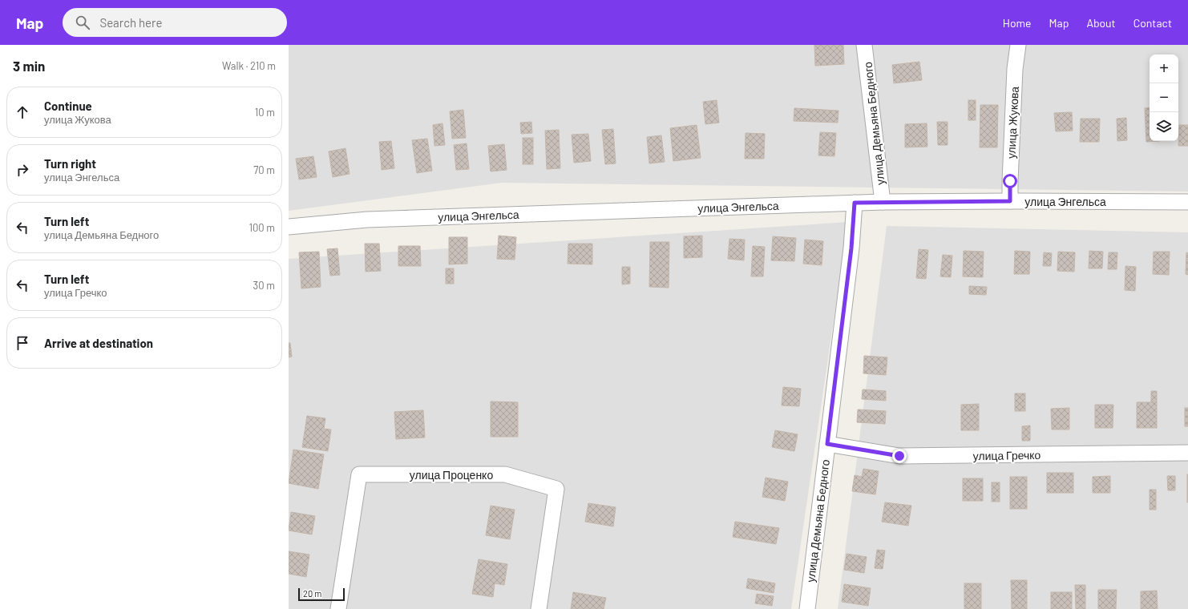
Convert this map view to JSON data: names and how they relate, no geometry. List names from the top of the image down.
{
  "streets": {
    "street": [
      "улица Жукова",
      "улица Демьяна Бедного",
      "улица Энгельса",
      "улица Гречко",
      "улица Проценко"
    ]
  },
  "crossings": [
    ["улица Жукова", "улица Энгельса"],
    ["улица Демьяна Бедного", "улица Энгельса"],
    ["улица Демьяна Бедного", "улица Гречко"]
  ],
  "scale_bar": "20 m",
  "page": {
    "header": "Map",
    "search": "Search here",
    "nav": [
      "Home",
      "Map",
      "About",
      "Contact"
    ],
    "heading": ["3 min", "Walk · 210 m"],
    "map_buttons": ["+", "−"],
    "list": [
      ["Continue", "улица Жукова", "10 m"],
      ["Turn right", "улица Энгельса", "70 m"],
      ["Turn left", "улица Демьяна Бедного", "100 m"],
      ["Turn left", "улица Гречко", "30 m"],
      "Arrive at destination"
    ],
    "scale": "20 m"
  }
}
